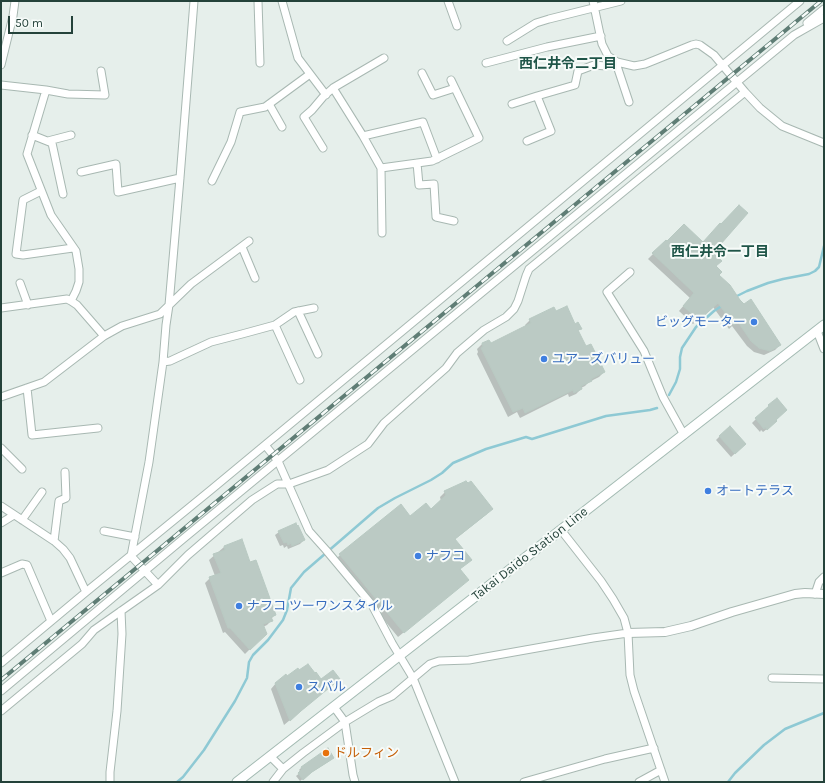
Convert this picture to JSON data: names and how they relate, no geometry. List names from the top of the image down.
{
  "streets": {
    "main road": ["Takai Daido Station Line"]
  },
  "districts": ["西仁井令二丁目", "西仁井令一丁目"],
  "places": [
    "ビッグモーター",
    "ユアーズバリュー",
    "オートテラス",
    "ナフコ",
    "ナフコ ツーワンスタイル",
    "スバル",
    "ドルフィン"
  ],
  "scale_bar": "50 m"
}
